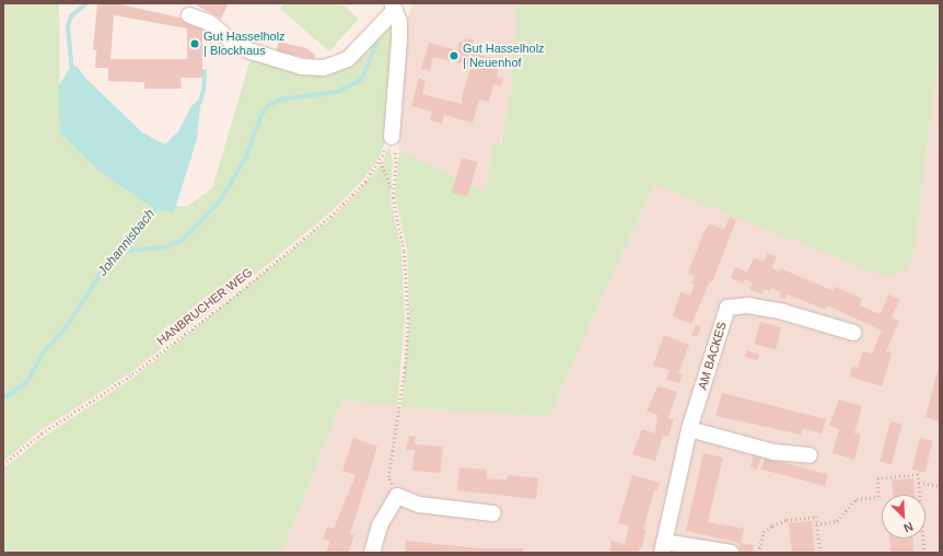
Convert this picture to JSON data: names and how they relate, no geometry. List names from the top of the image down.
{
  "streets": {
    "street": ["AM BACKES"],
    "path": ["HANBRUCHER WEG"]
  },
  "water": ["Johannisbach"],
  "places": ["Gut Hasselholz | Blockhaus", "Gut Hasselholz | Neuenhof"],
  "north": "bottom right"
}
